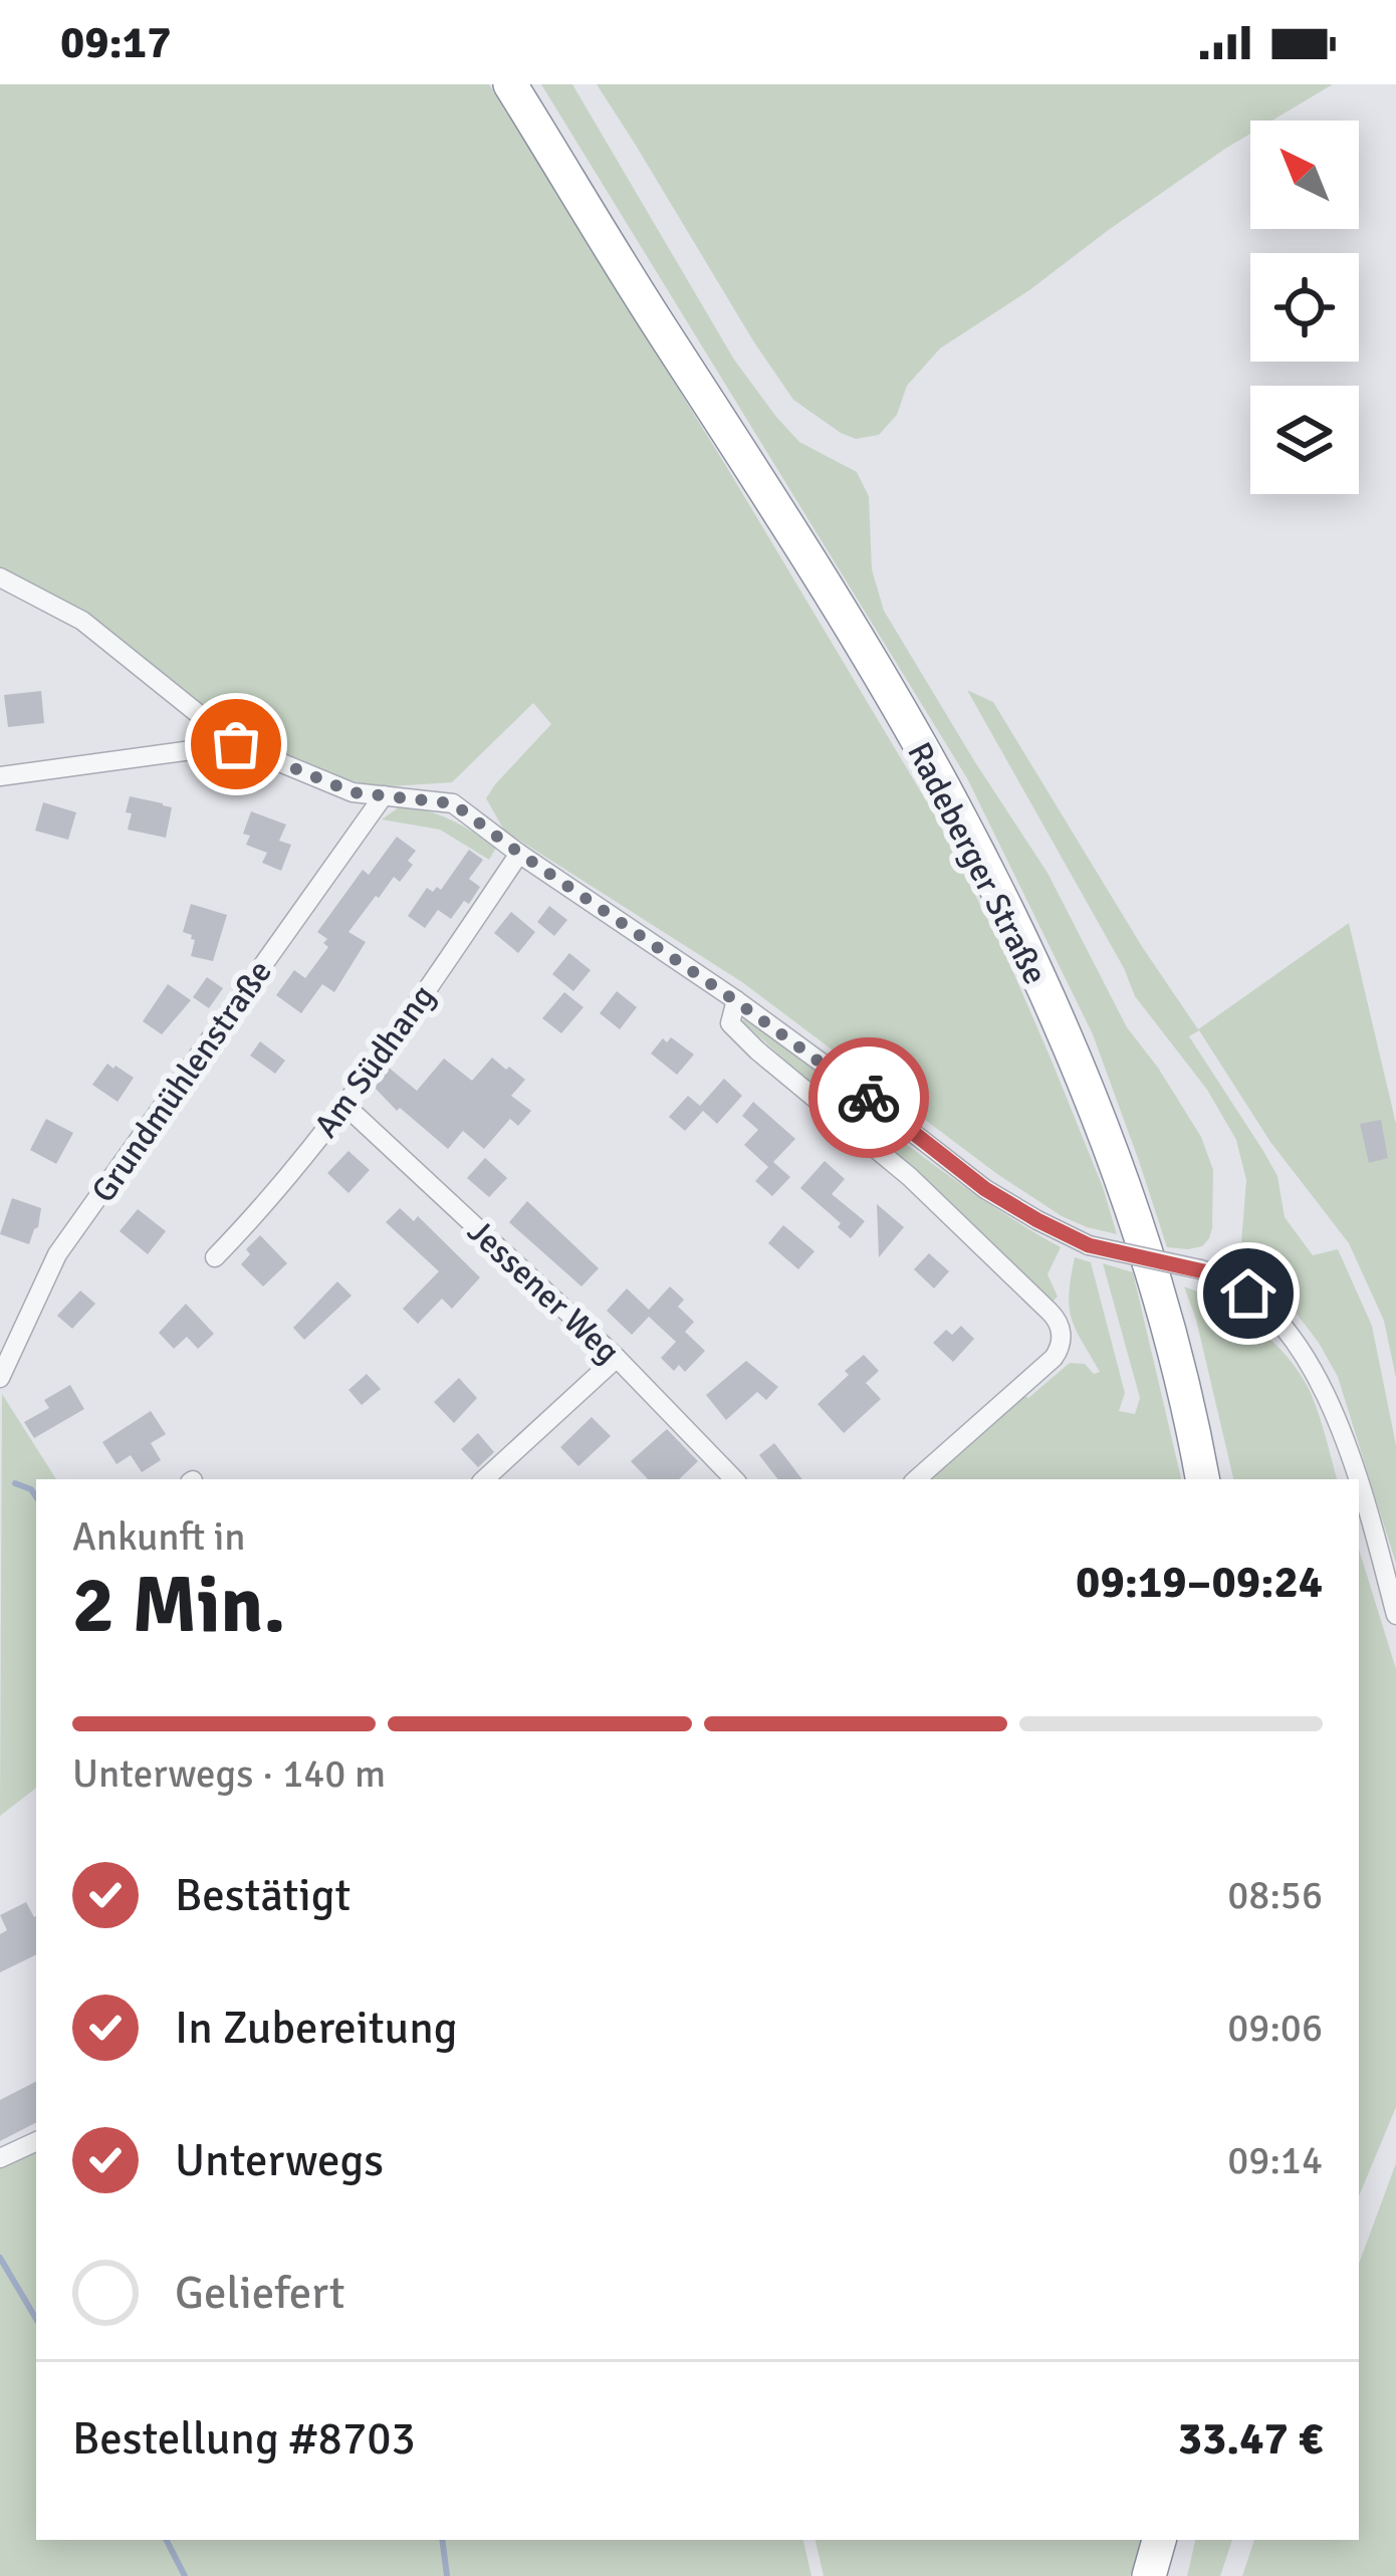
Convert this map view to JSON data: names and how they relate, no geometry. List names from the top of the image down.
{
  "streets": {
    "highway": ["Radeberger Straße"],
    "street": ["Am Südhang", "Grundmühlenstraße", "Jessener Weg"]
  },
  "crossings": [
    ["Am Südhang", "Jessener Weg"]
  ],
  "north": "top left",
  "page": {
    "status": "09:17",
    "heading": ["2 Min.", "Ankunft in", "09:19–09:24"],
    "panel": ["Bestellung #8703", "33.47 €"],
    "bar": "Unterwegs · 140 m",
    "list": [
      ["Bestätigt", "08:56"],
      ["In Zubereitung", "09:06"],
      ["Unterwegs", "09:14"],
      "Geliefert"
    ]
  }
}
